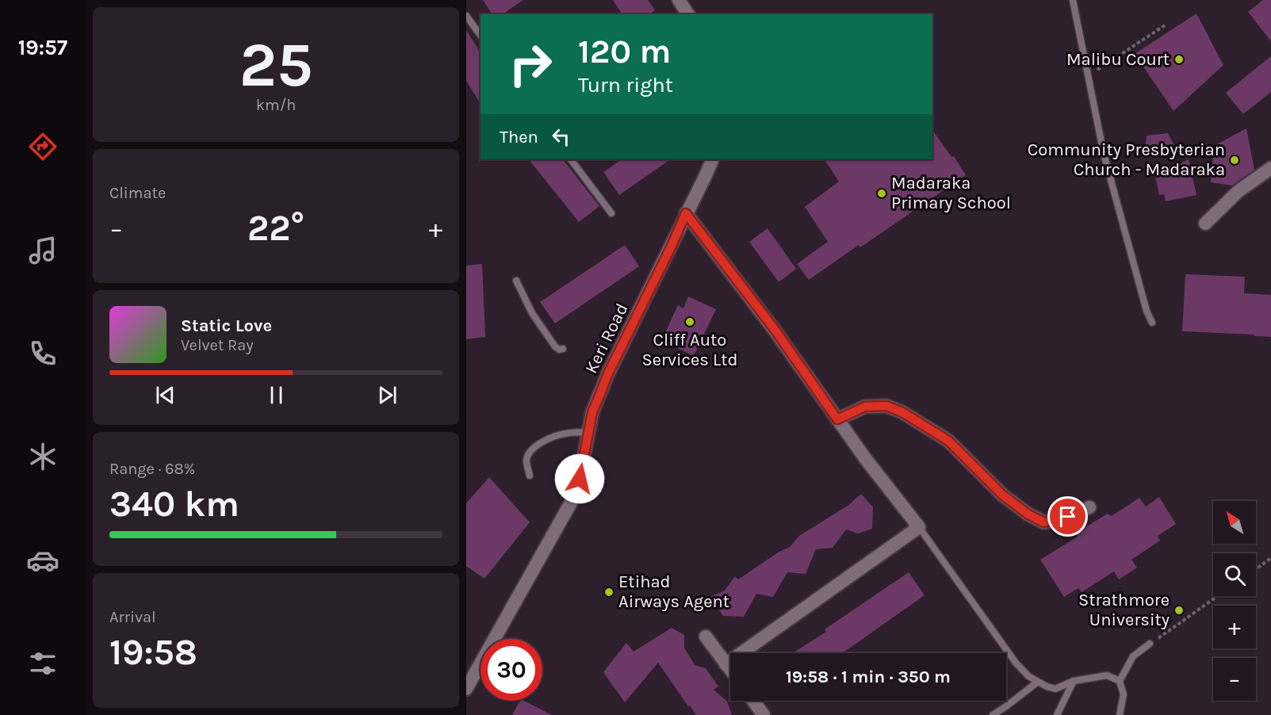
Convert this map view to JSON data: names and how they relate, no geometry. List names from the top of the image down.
{
  "streets": {
    "street": ["Keri Road"]
  },
  "places": [
    "Malibu Court",
    "Community Presbyterian Church - Madaraka",
    "Madaraka Primary School",
    "Cliff Auto Services Ltd",
    "Etihad Airways Agent",
    "Strathmore University"
  ],
  "north": "top left",
  "page": {
    "tabs": "19:57",
    "tile": [
      ["25", "km/h"],
      "Climate",
      ["Range · 68%", "340 km"],
      ["Arrival", "19:58"]
    ],
    "turn": ["120 m", "Turn right"],
    "then": "Then",
    "heat": ["−", "22°", "+"],
    "song": ["Static Love", "Velvet Ray"],
    "map_buttons": ["+", "−"],
    "limit": "30",
    "trip": "19:58 · 1 min · 350 m"
  }
}
